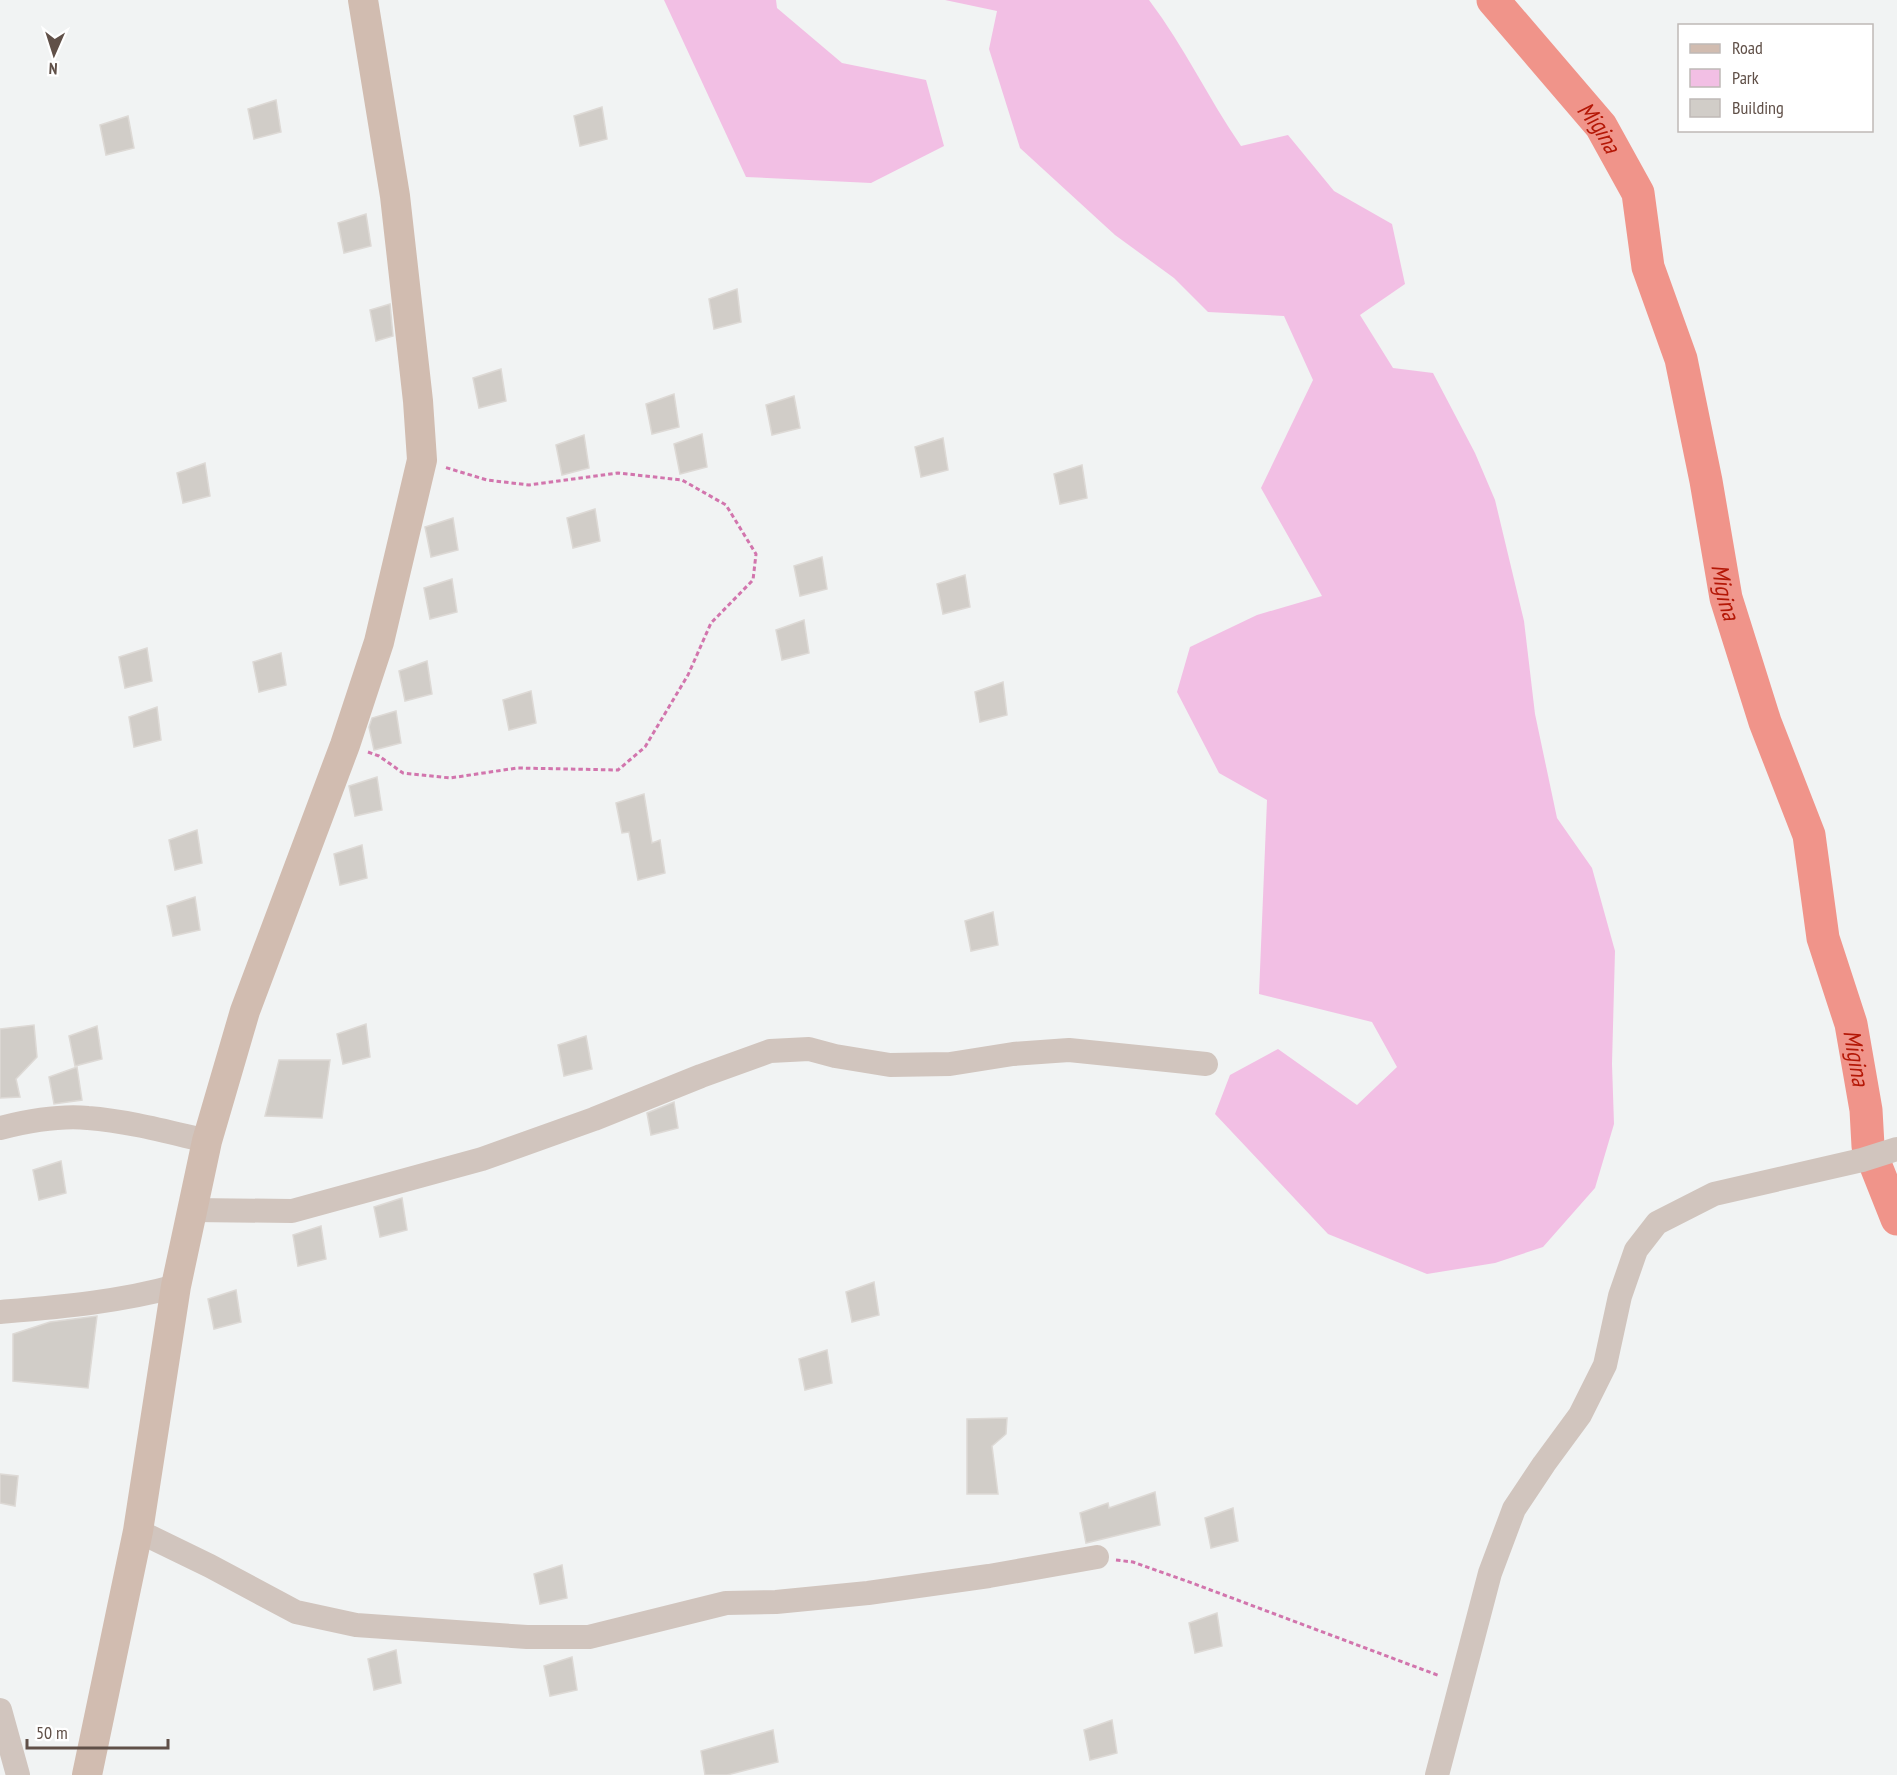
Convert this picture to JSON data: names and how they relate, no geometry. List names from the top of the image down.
{
  "water": ["Migina"],
  "legend": ["Road", "Park", "Building"],
  "scale_bar": "50 m",
  "north": "bottom"
}
